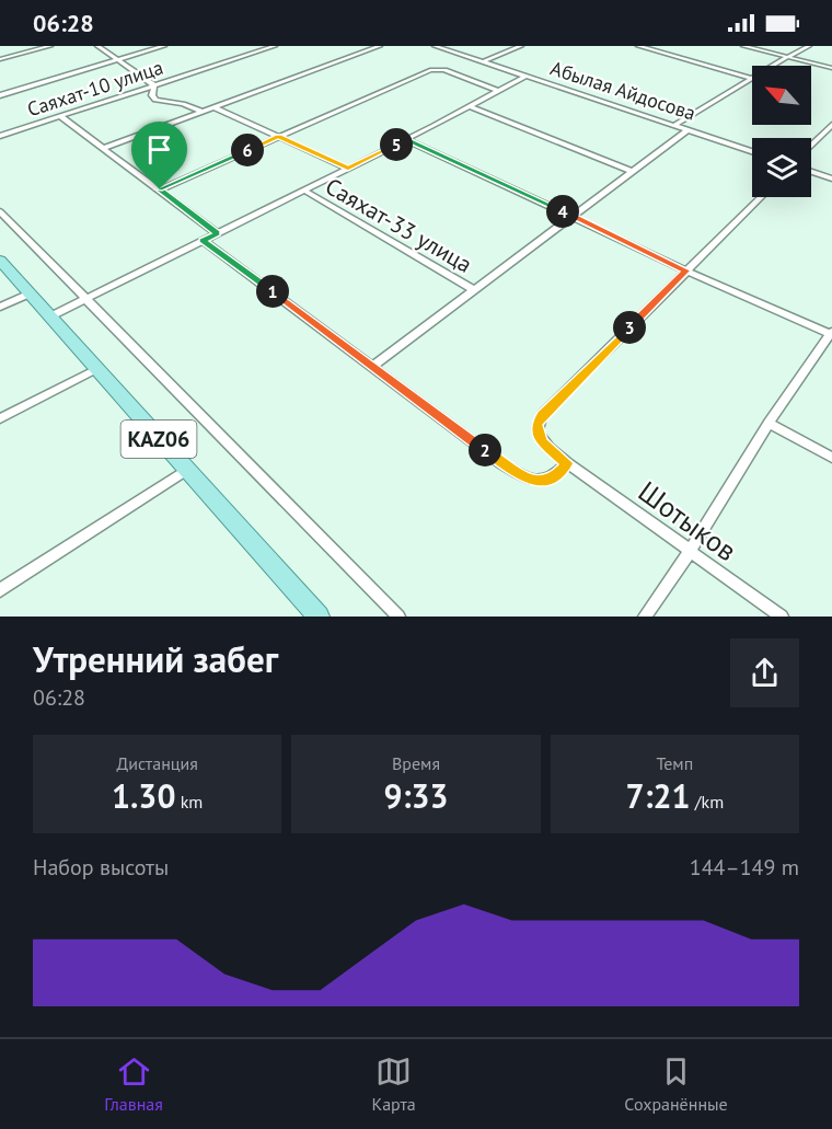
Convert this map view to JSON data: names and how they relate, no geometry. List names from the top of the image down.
{
  "streets": {
    "main road": ["KAZ06"],
    "street": [
      "Саяхат-10 улица",
      "Абылая Айдосова",
      "Саяхат-33 улица",
      "Шотыков"
    ]
  },
  "north": "top left",
  "page": {
    "status": "06:28",
    "pins": [
      "5",
      "6",
      "4",
      "1",
      "3",
      "2"
    ],
    "heading": ["Утренний забег", "06:28"],
    "stats": [
      ["Дистанция", "1.30 km"],
      ["Время", "9:33"],
      ["Темп", "7:21 /km"]
    ],
    "chart": ["Набор высоты", "144–149 m"],
    "tabs": ["Главная", "Карта", "Сохранённые"]
  }
}
